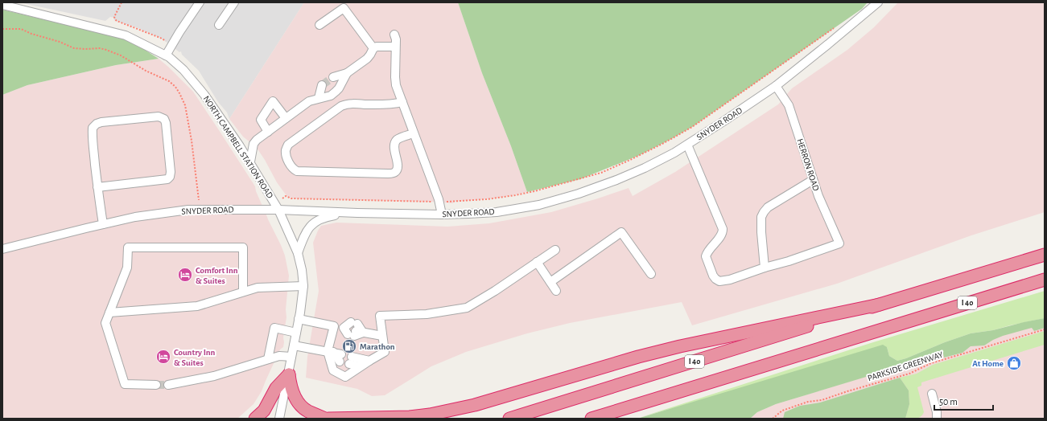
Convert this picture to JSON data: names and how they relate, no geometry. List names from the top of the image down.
{
  "streets": {
    "highway": ["I 40"],
    "street": ["SNYDER ROAD", "NORTH CAMPBELL STATION ROAD", "HERRON ROAD"],
    "path": ["PARKSIDE GREENWAY"]
  },
  "crossings": [
    ["SNYDER ROAD", "NORTH CAMPBELL STATION ROAD"],
    ["SNYDER ROAD", "HERRON ROAD"]
  ],
  "places": {
    "hotel": ["Comfort Inn & Suites", "Country Inn & Suites"],
    "fuel station": ["Marathon"],
    "shop": ["At Home"]
  },
  "scale_bar": "50 m"
}
